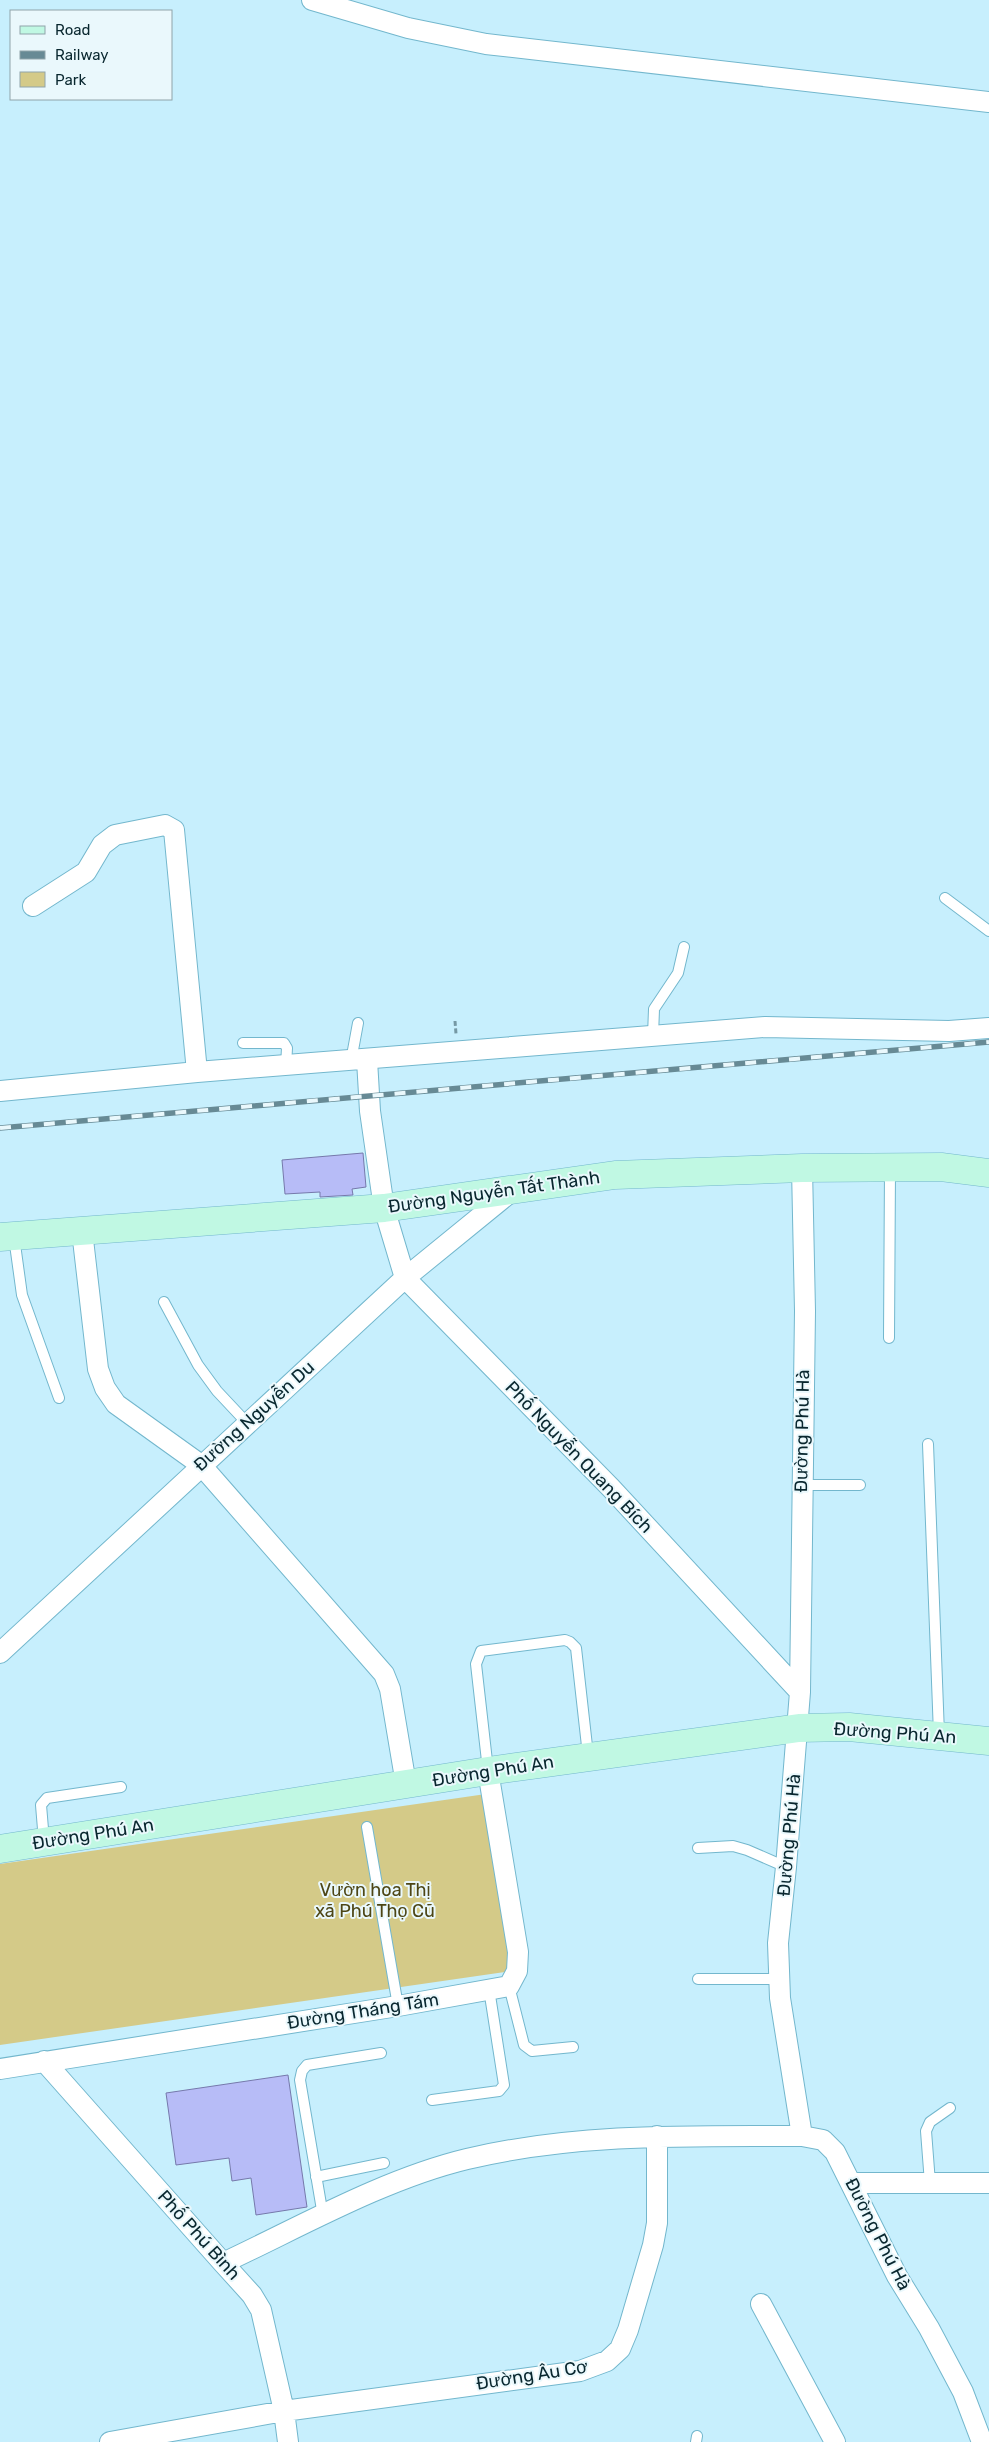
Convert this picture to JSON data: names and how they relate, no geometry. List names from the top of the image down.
{
  "streets": {
    "main road": ["Đường Nguyễn Tất Thành", "Đường Phú An"],
    "street": [
      "Đường Nguyễn Du",
      "Đường Phú Hà",
      "Phố Nguyễn Quang Bích",
      "Đường Tháng Tám",
      "Phố Phú Bình",
      "Đường Âu Cơ"
    ]
  },
  "crossings": [
    ["Đường Nguyễn Tất Thành", "Đường Nguyễn Du"],
    ["Đường Nguyễn Tất Thành", "Đường Phú Hà"],
    ["Đường Nguyễn Tất Thành", "Phố Nguyễn Quang Bích"],
    ["Đường Nguyễn Du", "Phố Nguyễn Quang Bích"],
    ["Đường Phú Hà", "Phố Nguyễn Quang Bích"],
    ["Đường Phú Hà", "Đường Phú An"],
    ["Đường Tháng Tám", "Phố Phú Bình"],
    ["Phố Phú Bình", "Đường Âu Cơ"]
  ],
  "parks": ["Vườn hoa Thị xã Phú Thọ Cũ"],
  "legend": ["Road", "Railway", "Park"]
}
